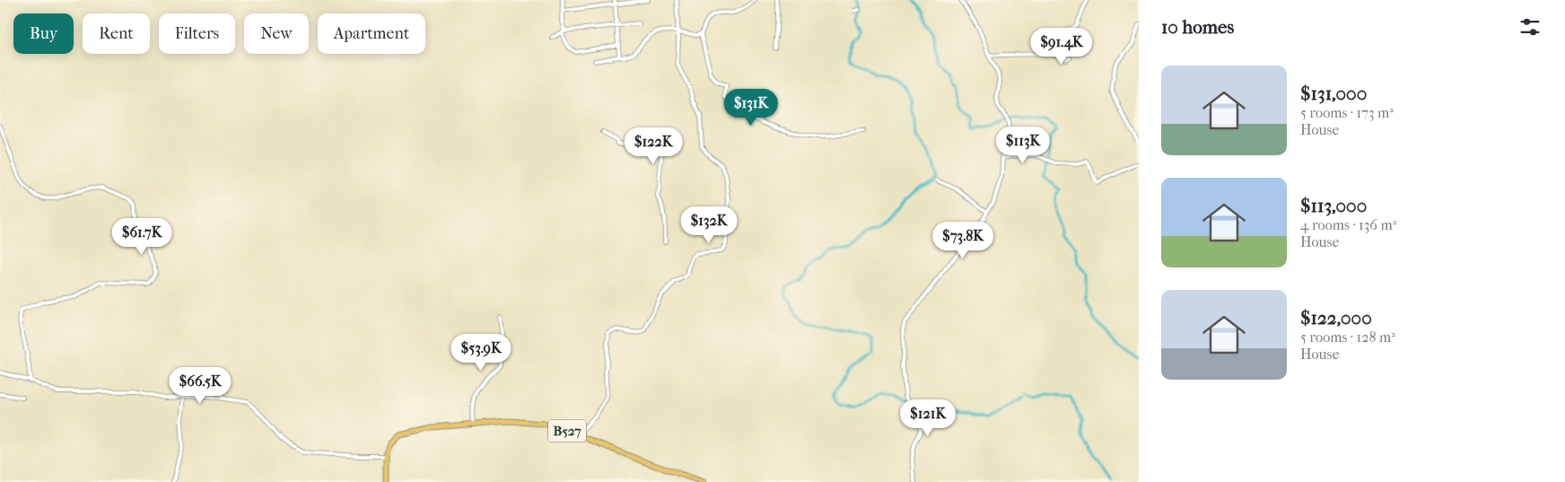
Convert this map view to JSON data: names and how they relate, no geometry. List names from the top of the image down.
{
  "streets": {
    "main road": ["B527"]
  },
  "page": {
    "heading": "10 homes",
    "chip": [
      "Buy",
      "Rent",
      "Filters",
      "New",
      "Apartment"
    ],
    "price": [
      "$91.4K",
      "$131K",
      "$113K",
      "$122K",
      "$132K",
      "$61.7K",
      "$73.8K",
      "$53.9K",
      "$66.5K",
      "$121K"
    ],
    "list": [
      {
        "name": "$131,000",
        "note": "5 rooms · 173 m² · House"
      },
      {
        "name": "$113,000",
        "note": "4 rooms · 136 m² · House"
      },
      {
        "name": "$122,000",
        "note": "5 rooms · 128 m² · House"
      }
    ]
  }
}
